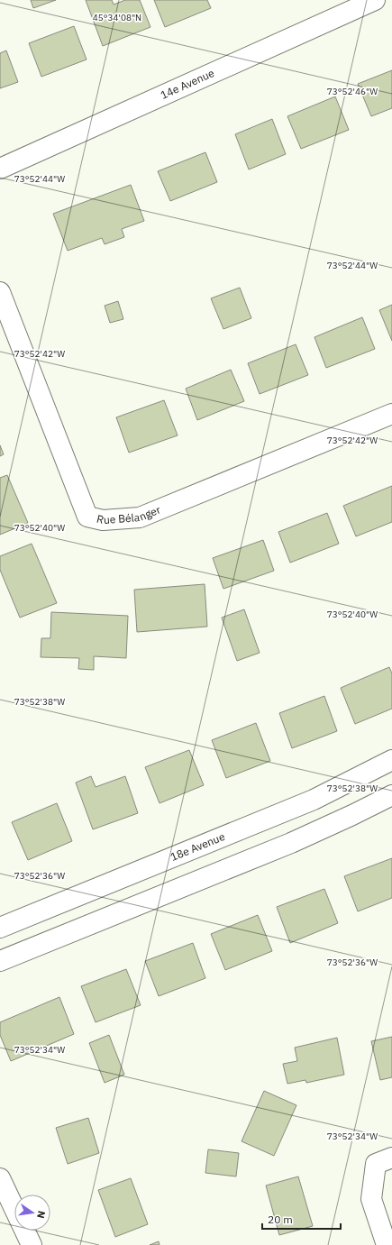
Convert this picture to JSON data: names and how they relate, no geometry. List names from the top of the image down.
{
  "streets": {
    "street": ["14e Avenue", "Rue Bélanger", "18e Avenue"]
  },
  "scale_bar": "20 m",
  "north": "right",
  "coordinates": [
    "45°34'08\"N",
    "73°52'46\"W",
    "73°52'44\"W",
    "73°52'42\"W",
    "73°52'40\"W",
    "73°52'38\"W",
    "73°52'36\"W",
    "73°52'34\"W"
  ]
}
